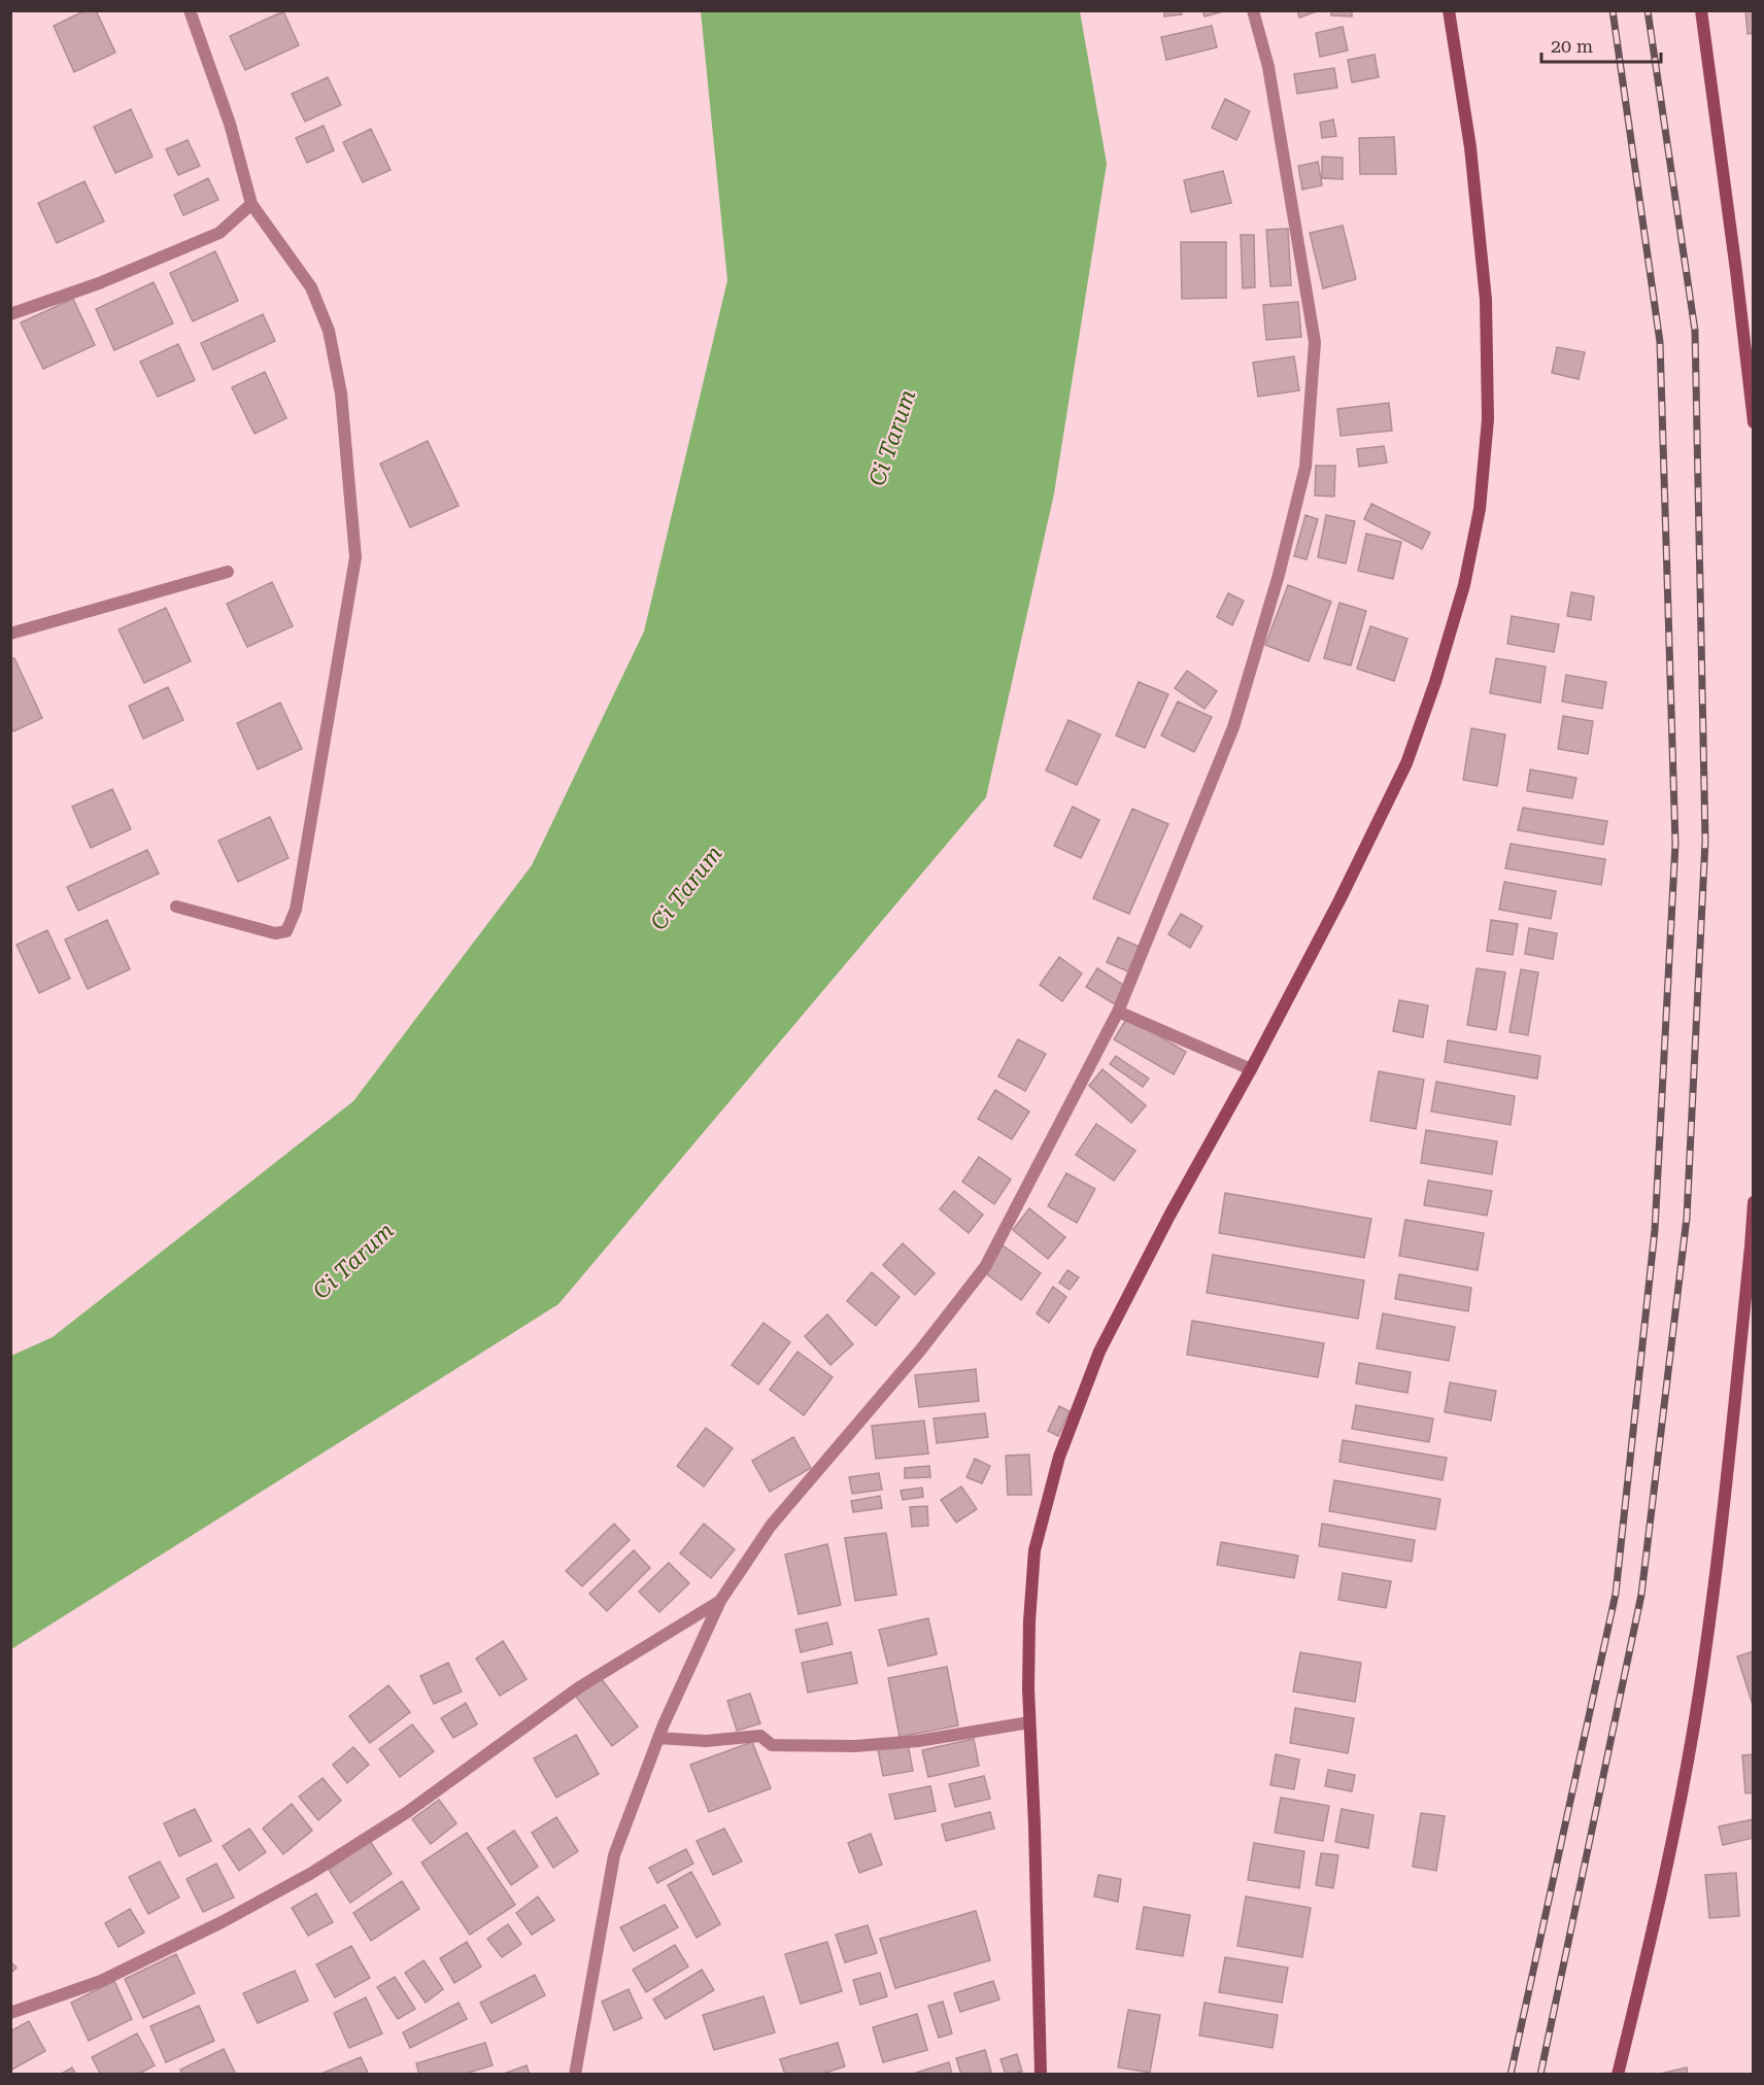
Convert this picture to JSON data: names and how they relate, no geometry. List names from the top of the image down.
{
  "water": ["Ci Tarum"],
  "scale_bar": "20 m"
}
